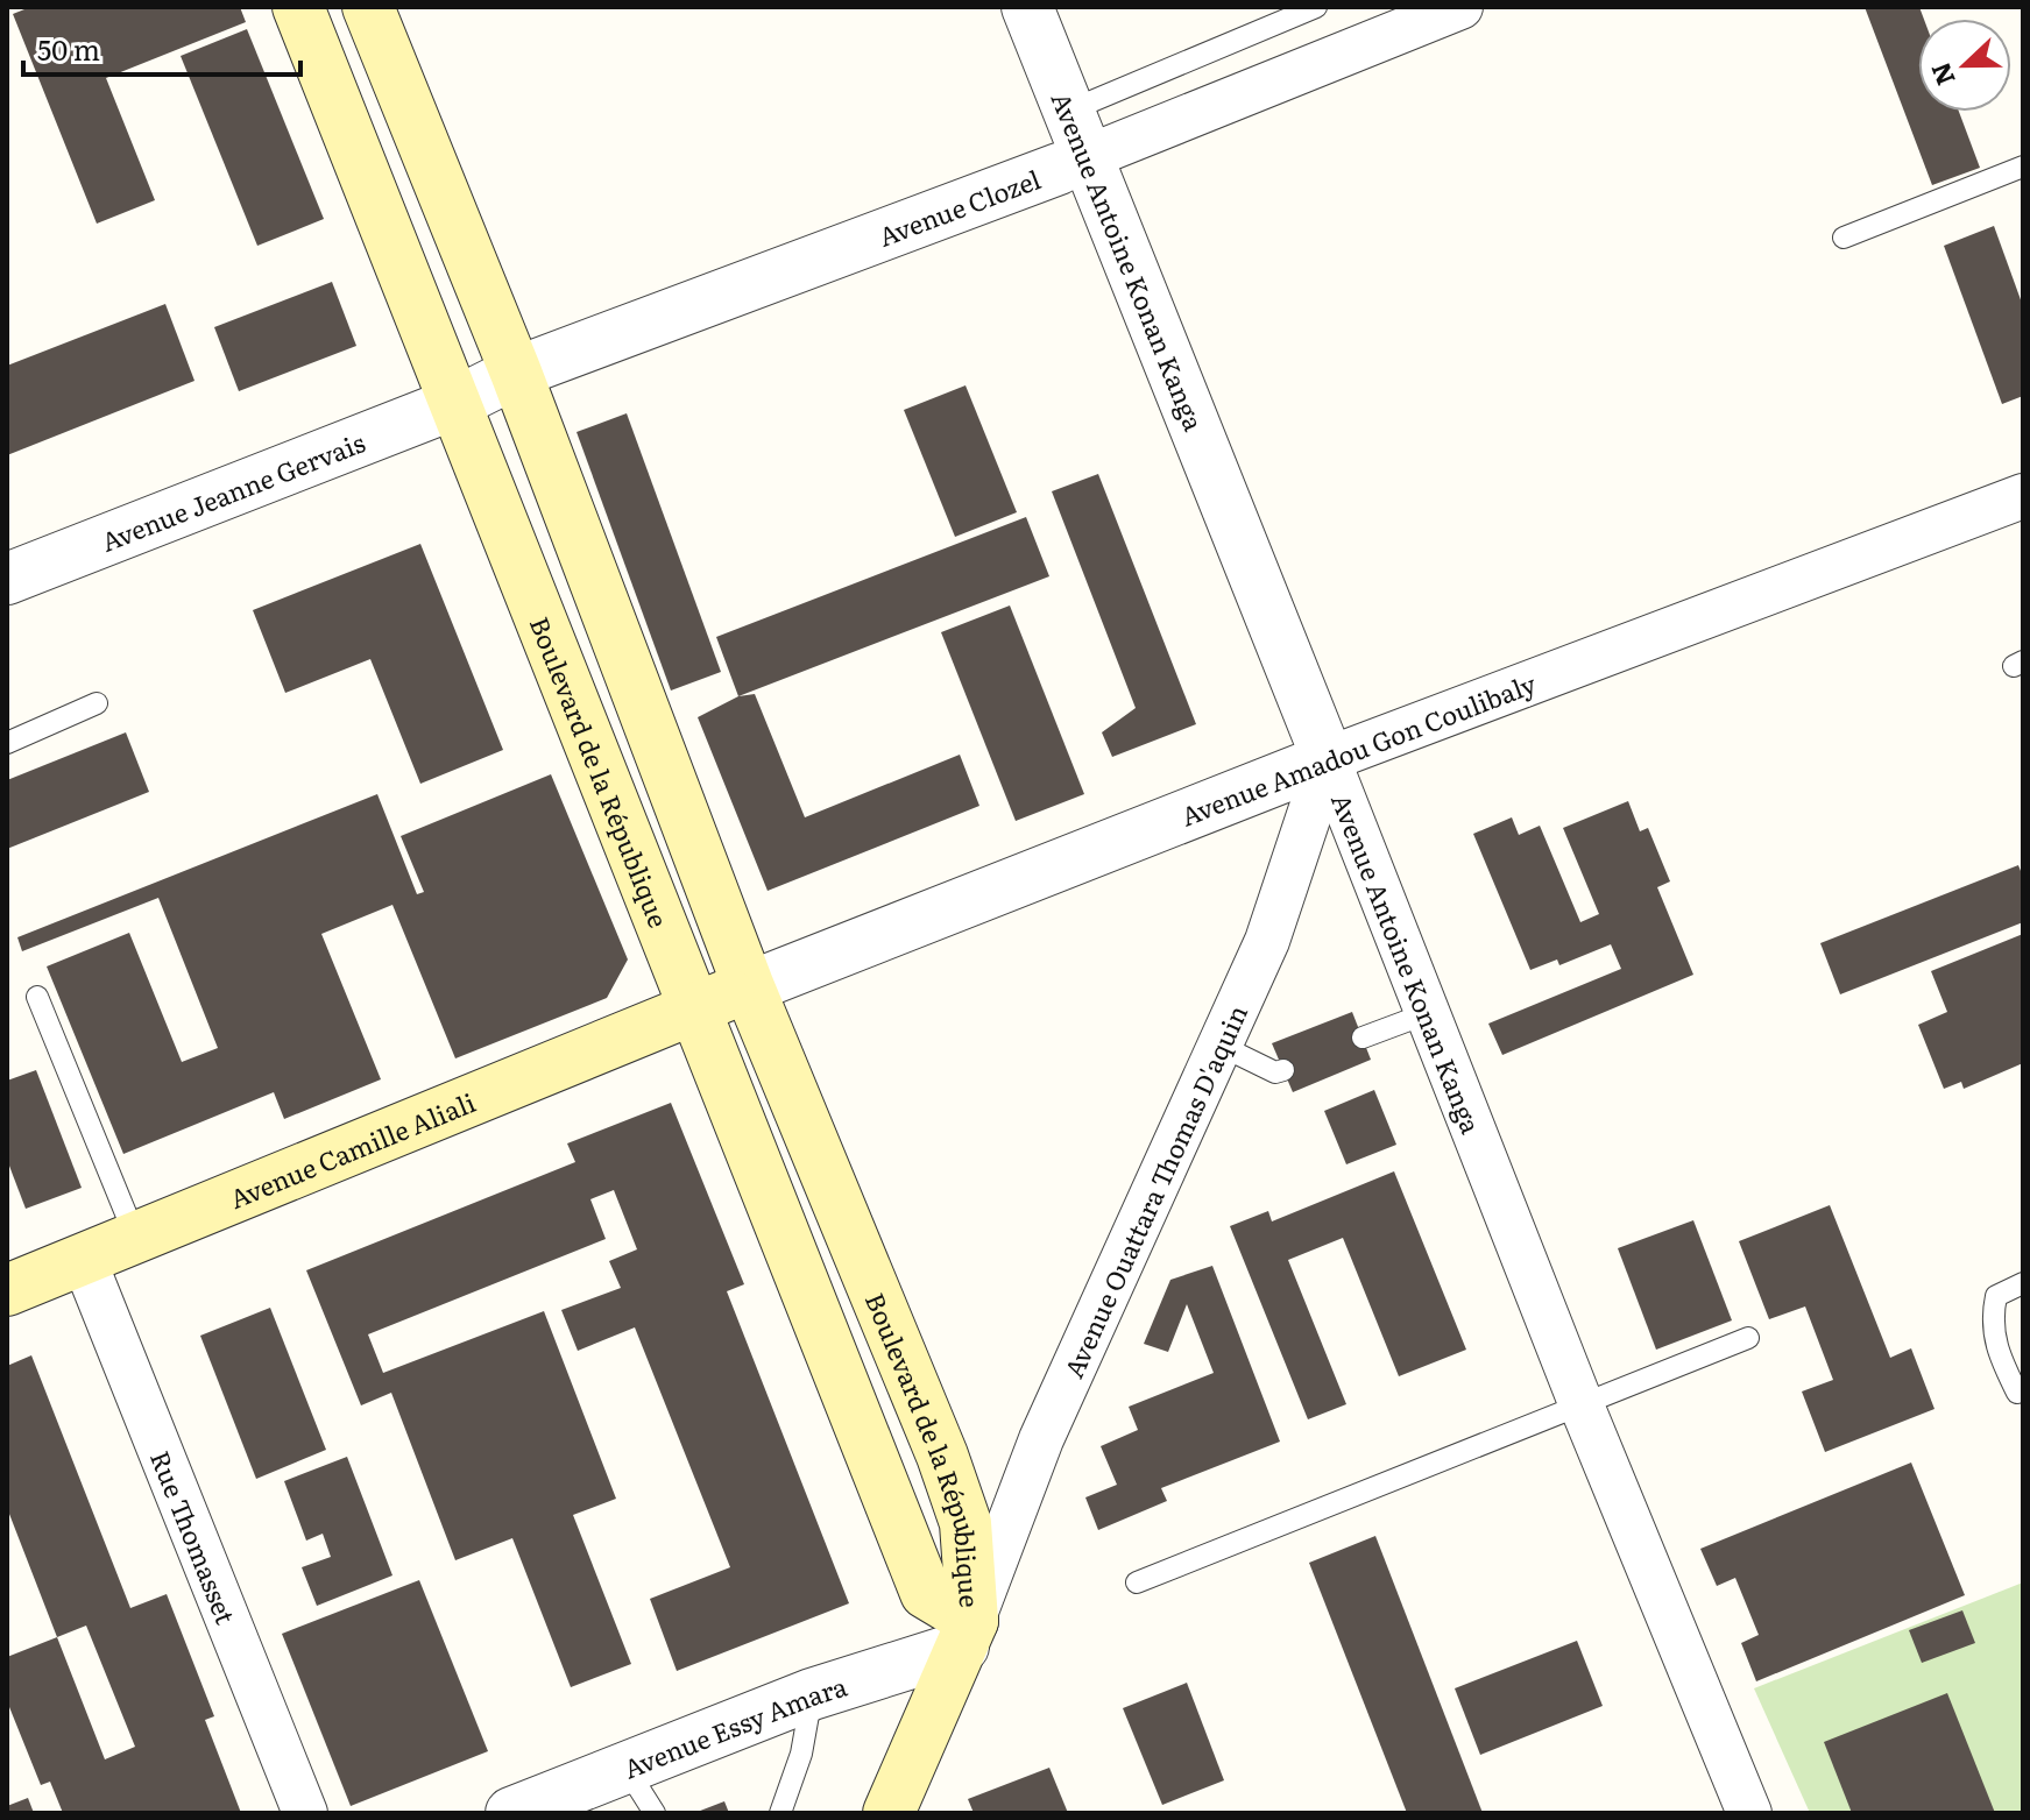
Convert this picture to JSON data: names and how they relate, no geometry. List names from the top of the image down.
{
  "streets": {
    "main road": [
      "Avenue Amadou Gon Coulibaly",
      "Boulevard de la République",
      "Avenue Camille Aliali",
      "Avenue Ouattara Thomas D'aquin"
    ],
    "street": [
      "Avenue Clozel",
      "Avenue Antoine Konan Kanga",
      "Avenue Jeanne Gervais",
      "Rue Thomasset",
      "Avenue Essy Amara"
    ]
  },
  "crossings": [
    ["Avenue Clozel", "Avenue Antoine Konan Kanga"],
    ["Avenue Clozel", "Avenue Jeanne Gervais"],
    ["Avenue Clozel", "Boulevard de la République"],
    ["Avenue Antoine Konan Kanga", "Avenue Amadou Gon Coulibaly"],
    ["Avenue Antoine Konan Kanga", "Avenue Ouattara Thomas D'aquin"],
    ["Avenue Jeanne Gervais", "Boulevard de la République"],
    ["Avenue Amadou Gon Coulibaly", "Boulevard de la République"],
    ["Avenue Amadou Gon Coulibaly", "Avenue Camille Aliali"],
    ["Avenue Amadou Gon Coulibaly", "Avenue Ouattara Thomas D'aquin"],
    ["Boulevard de la République", "Avenue Camille Aliali"],
    ["Boulevard de la République", "Avenue Ouattara Thomas D'aquin"],
    ["Boulevard de la République", "Avenue Essy Amara"],
    ["Avenue Camille Aliali", "Rue Thomasset"],
    ["Avenue Ouattara Thomas D'aquin", "Avenue Essy Amara"]
  ],
  "scale_bar": "50 m",
  "north": "left"
}
